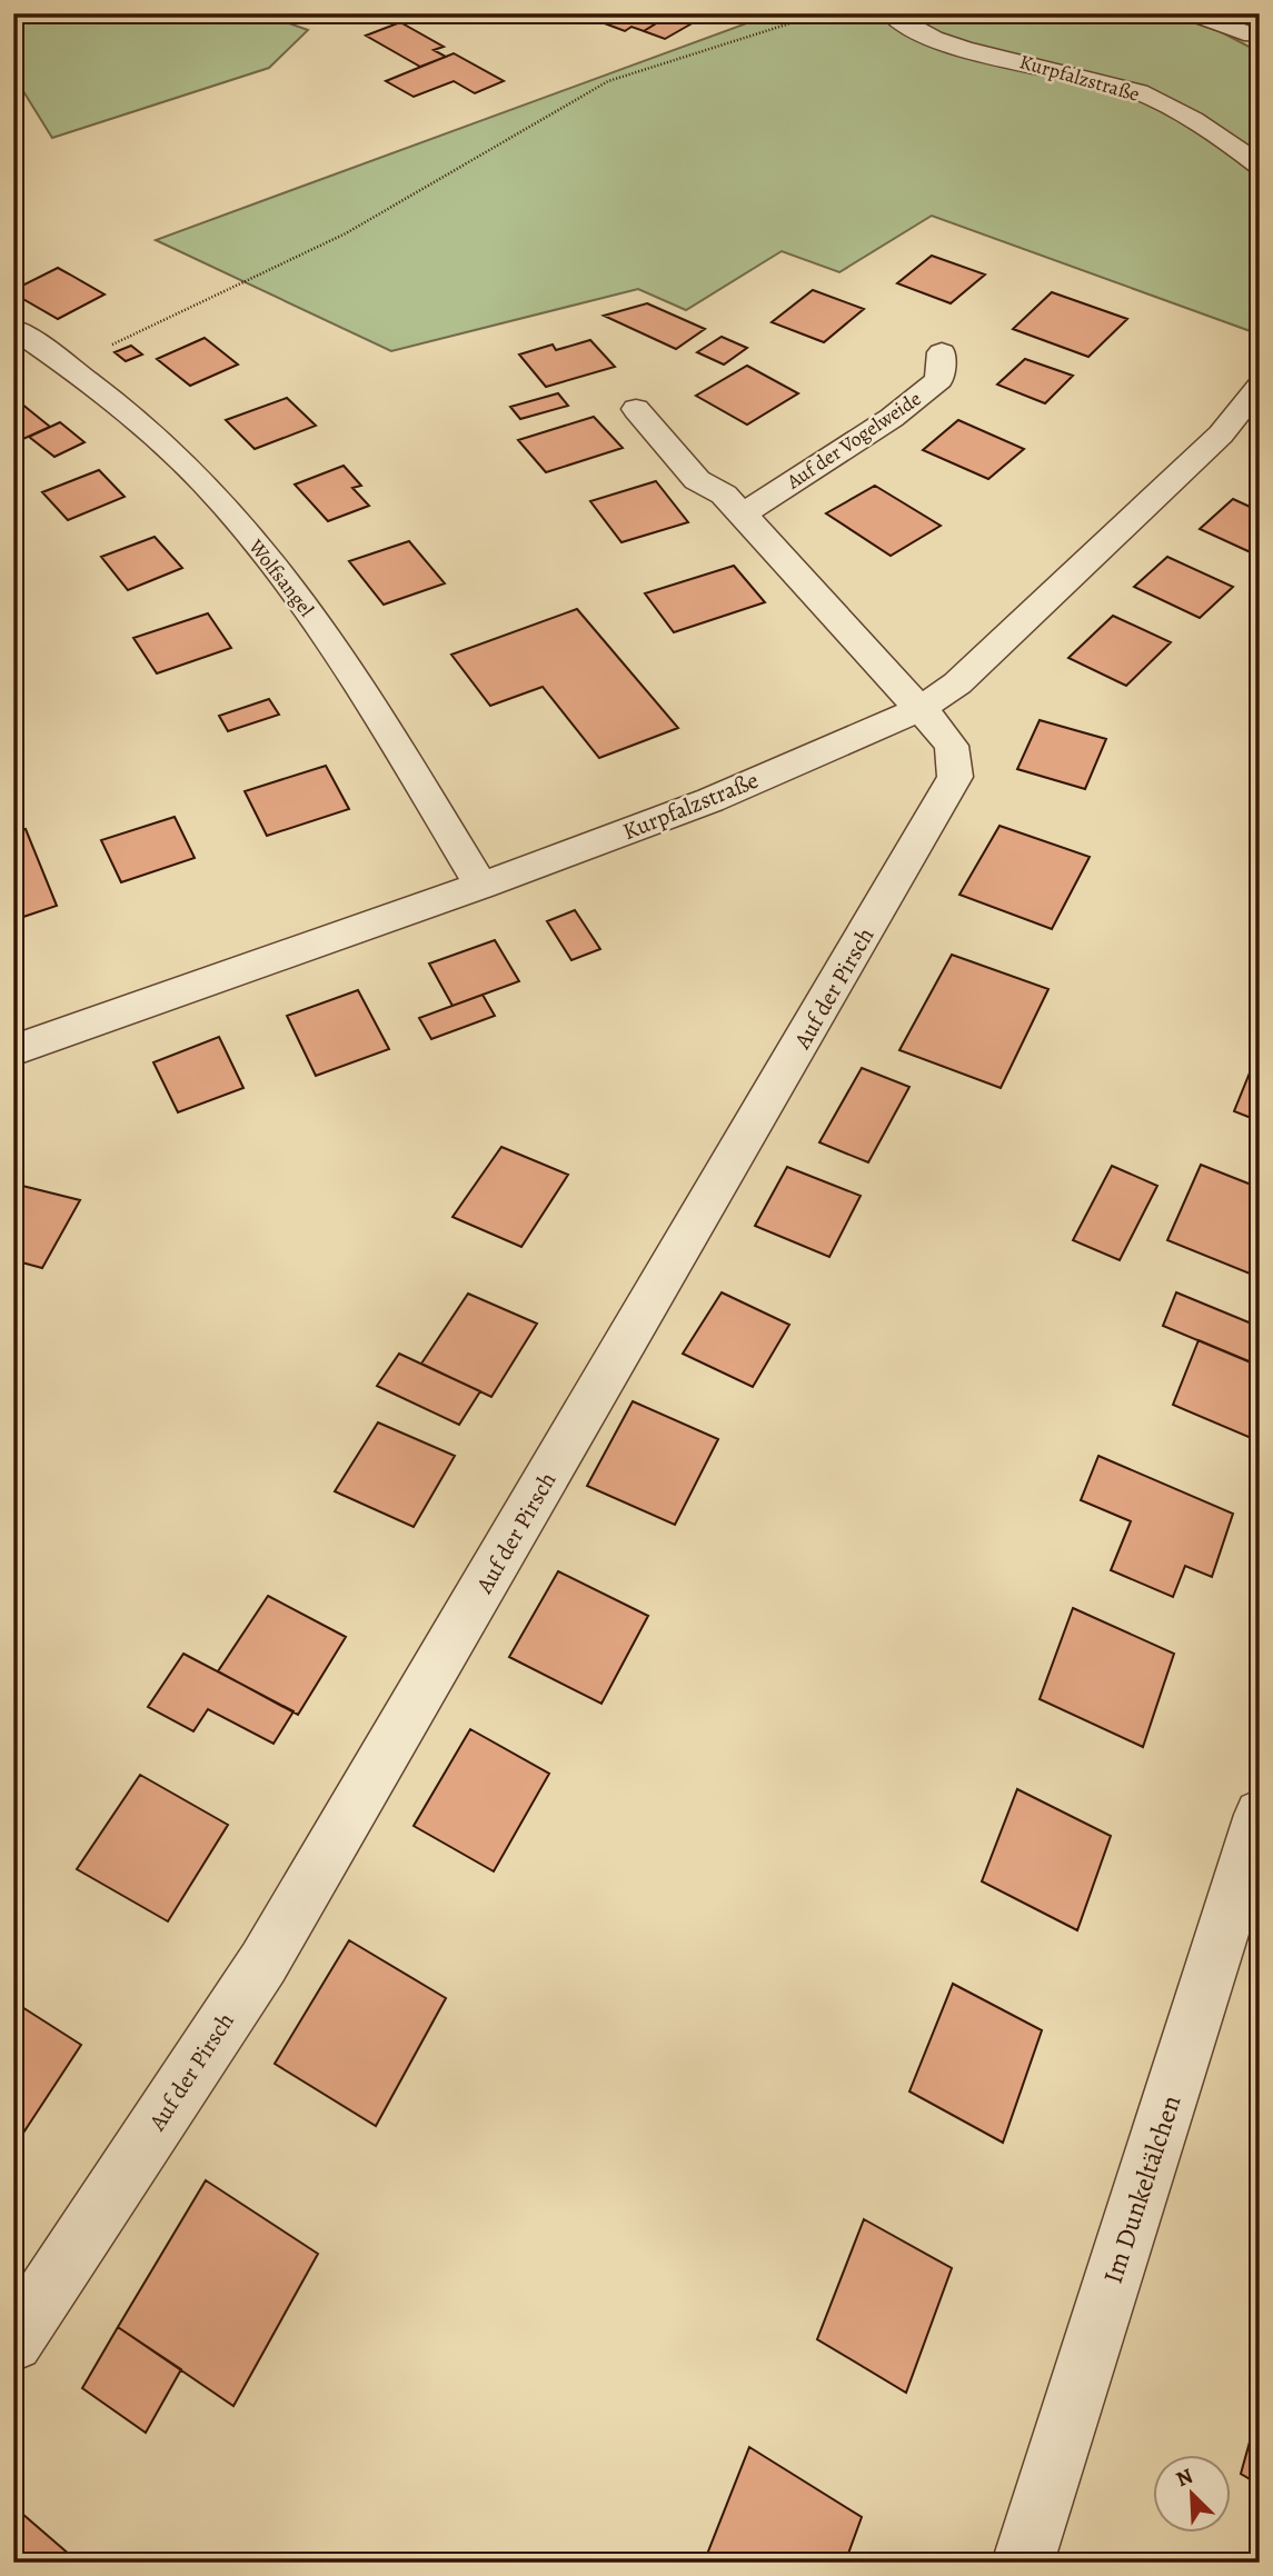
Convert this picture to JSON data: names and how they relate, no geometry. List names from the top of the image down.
{
  "streets": {
    "street": [
      "Kurpfalzstraße",
      "Auf der Vogelweide",
      "Wolfsangel",
      "Auf der Pirsch",
      "Im Dunkeltälchen"
    ]
  },
  "crossings": [
    ["Kurpfalzstraße", "Wolfsangel"],
    ["Kurpfalzstraße", "Auf der Pirsch"]
  ],
  "north": "top left"
}
